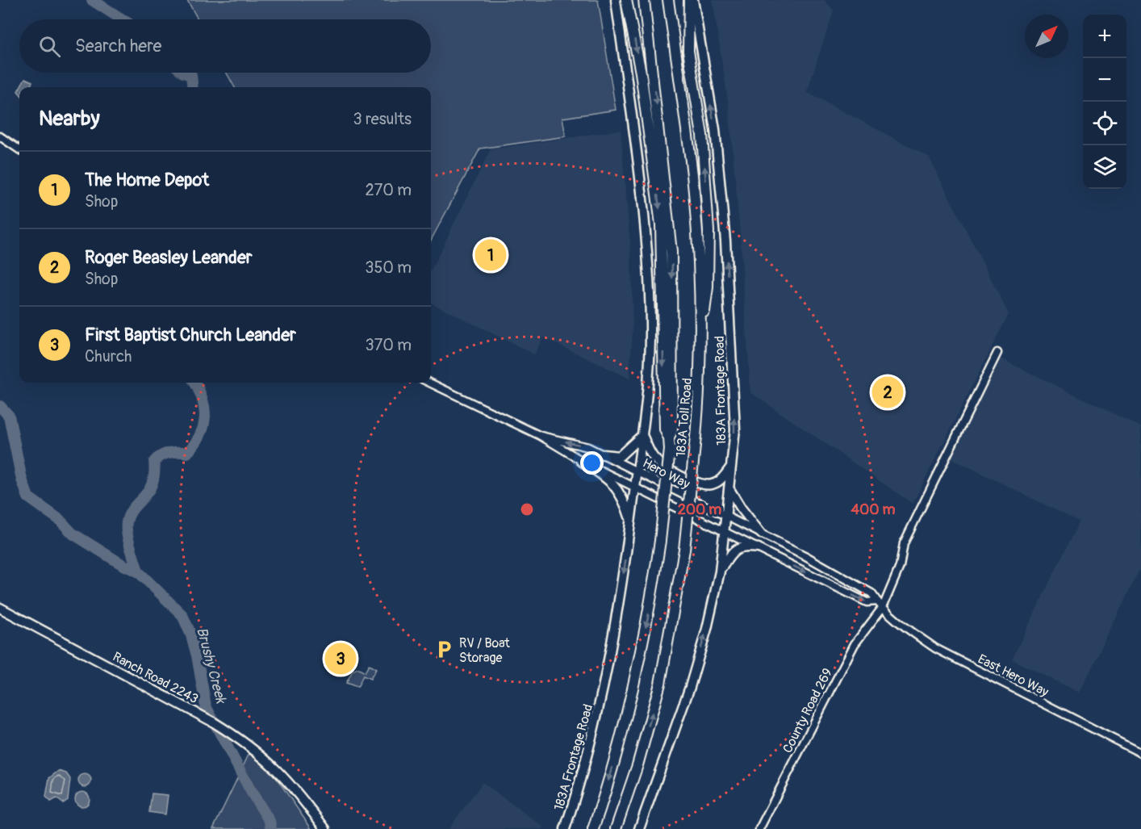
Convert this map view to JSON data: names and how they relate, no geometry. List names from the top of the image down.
{
  "streets": {
    "highway": ["183A Toll Road"],
    "main road": ["183A Frontage Road", "Ranch Road 2243"],
    "street": ["Hero Way", "East Hero Way", "County Road 269"]
  },
  "crossings": [
    ["183A Frontage Road", "Hero Way"],
    ["Hero Way", "East Hero Way"],
    ["Hero Way", "County Road 269"],
    ["East Hero Way", "County Road 269"]
  ],
  "water": ["Brushy Creek"],
  "places": {
    "parking": ["RV / Boat Storage"]
  },
  "north": "top right",
  "page": {
    "map_buttons": ["+", "−"],
    "search": "Search here",
    "heading": ["Nearby", "3 results"],
    "list": [
      {
        "mark": "1",
        "name": "The Home Depot",
        "note": "Shop",
        "value": "270 m"
      },
      {
        "mark": "2",
        "name": "Roger Beasley Leander",
        "note": "Shop",
        "value": "350 m"
      },
      {
        "mark": "3",
        "name": "First Baptist Church Leander",
        "note": "Church",
        "value": "370 m"
      }
    ],
    "pins": ["1", "2", "3"]
  },
  "rings": ["200 m", "400 m"]
}
